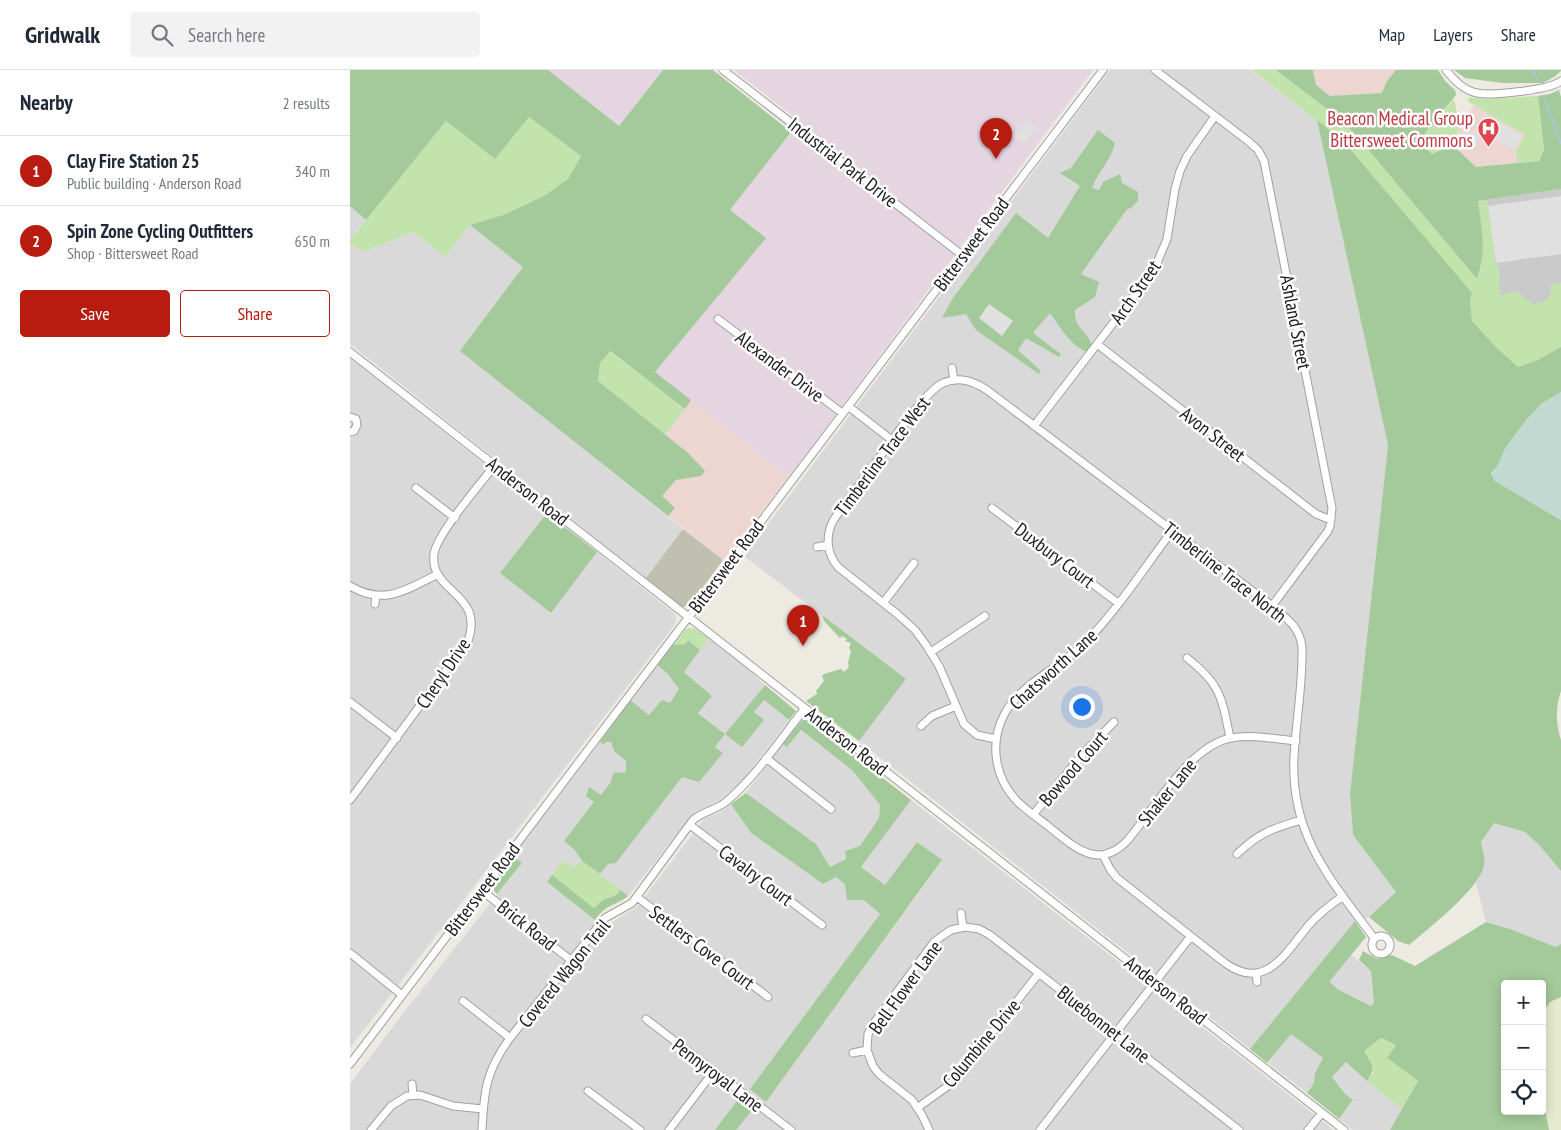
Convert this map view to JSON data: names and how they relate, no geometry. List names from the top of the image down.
{
  "streets": {
    "street": [
      "Industrial Park Drive",
      "Bittersweet Road",
      "Arch Street",
      "Ashland Street",
      "Alexander Drive",
      "Avon Street",
      "Timberline Trace West",
      "Anderson Road",
      "Duxbury Court",
      "Timberline Trace North",
      "Chatsworth Lane",
      "Cheryl Drive",
      "Bowood Court",
      "Shaker Lane",
      "Cavalry Court",
      "Brick Road",
      "Settlers Cove Court",
      "Covered Wagon Trail",
      "Bell Flower Lane",
      "Bluebonnet Lane",
      "Columbine Drive",
      "Pennyroyal Lane"
    ]
  },
  "crossings": [
    ["Industrial Park Drive", "Bittersweet Road"],
    ["Bittersweet Road", "Alexander Drive"],
    ["Bittersweet Road", "Anderson Road"],
    ["Bittersweet Road", "Brick Road"],
    ["Arch Street", "Ashland Street"],
    ["Arch Street", "Avon Street"],
    ["Arch Street", "Timberline Trace North"],
    ["Ashland Street", "Avon Street"],
    ["Timberline Trace West", "Timberline Trace North"],
    ["Anderson Road", "Covered Wagon Trail"],
    ["Duxbury Court", "Chatsworth Lane"],
    ["Timberline Trace North", "Chatsworth Lane"],
    ["Timberline Trace North", "Shaker Lane"],
    ["Cavalry Court", "Covered Wagon Trail"],
    ["Brick Road", "Covered Wagon Trail"],
    ["Settlers Cove Court", "Covered Wagon Trail"],
    ["Bell Flower Lane", "Bluebonnet Lane"],
    ["Bell Flower Lane", "Columbine Drive"],
    ["Bluebonnet Lane", "Columbine Drive"]
  ],
  "places": {
    "hospital": ["Beacon Medical Group Bittersweet Commons"]
  },
  "page": {
    "header": "Gridwalk",
    "search": "Search here",
    "nav": ["Map", "Layers", "Share"],
    "heading": ["Nearby", "2 results"],
    "pins": ["2", "1"],
    "list": [
      {
        "mark": "1",
        "name": "Clay Fire Station 25",
        "note": "Public building · Anderson Road",
        "value": "340 m"
      },
      {
        "mark": "2",
        "name": "Spin Zone Cycling Outfitters",
        "note": "Shop · Bittersweet Road",
        "value": "650 m"
      }
    ],
    "buttons": ["Save", "Share"],
    "map_buttons": ["+", "−"]
  }
}
